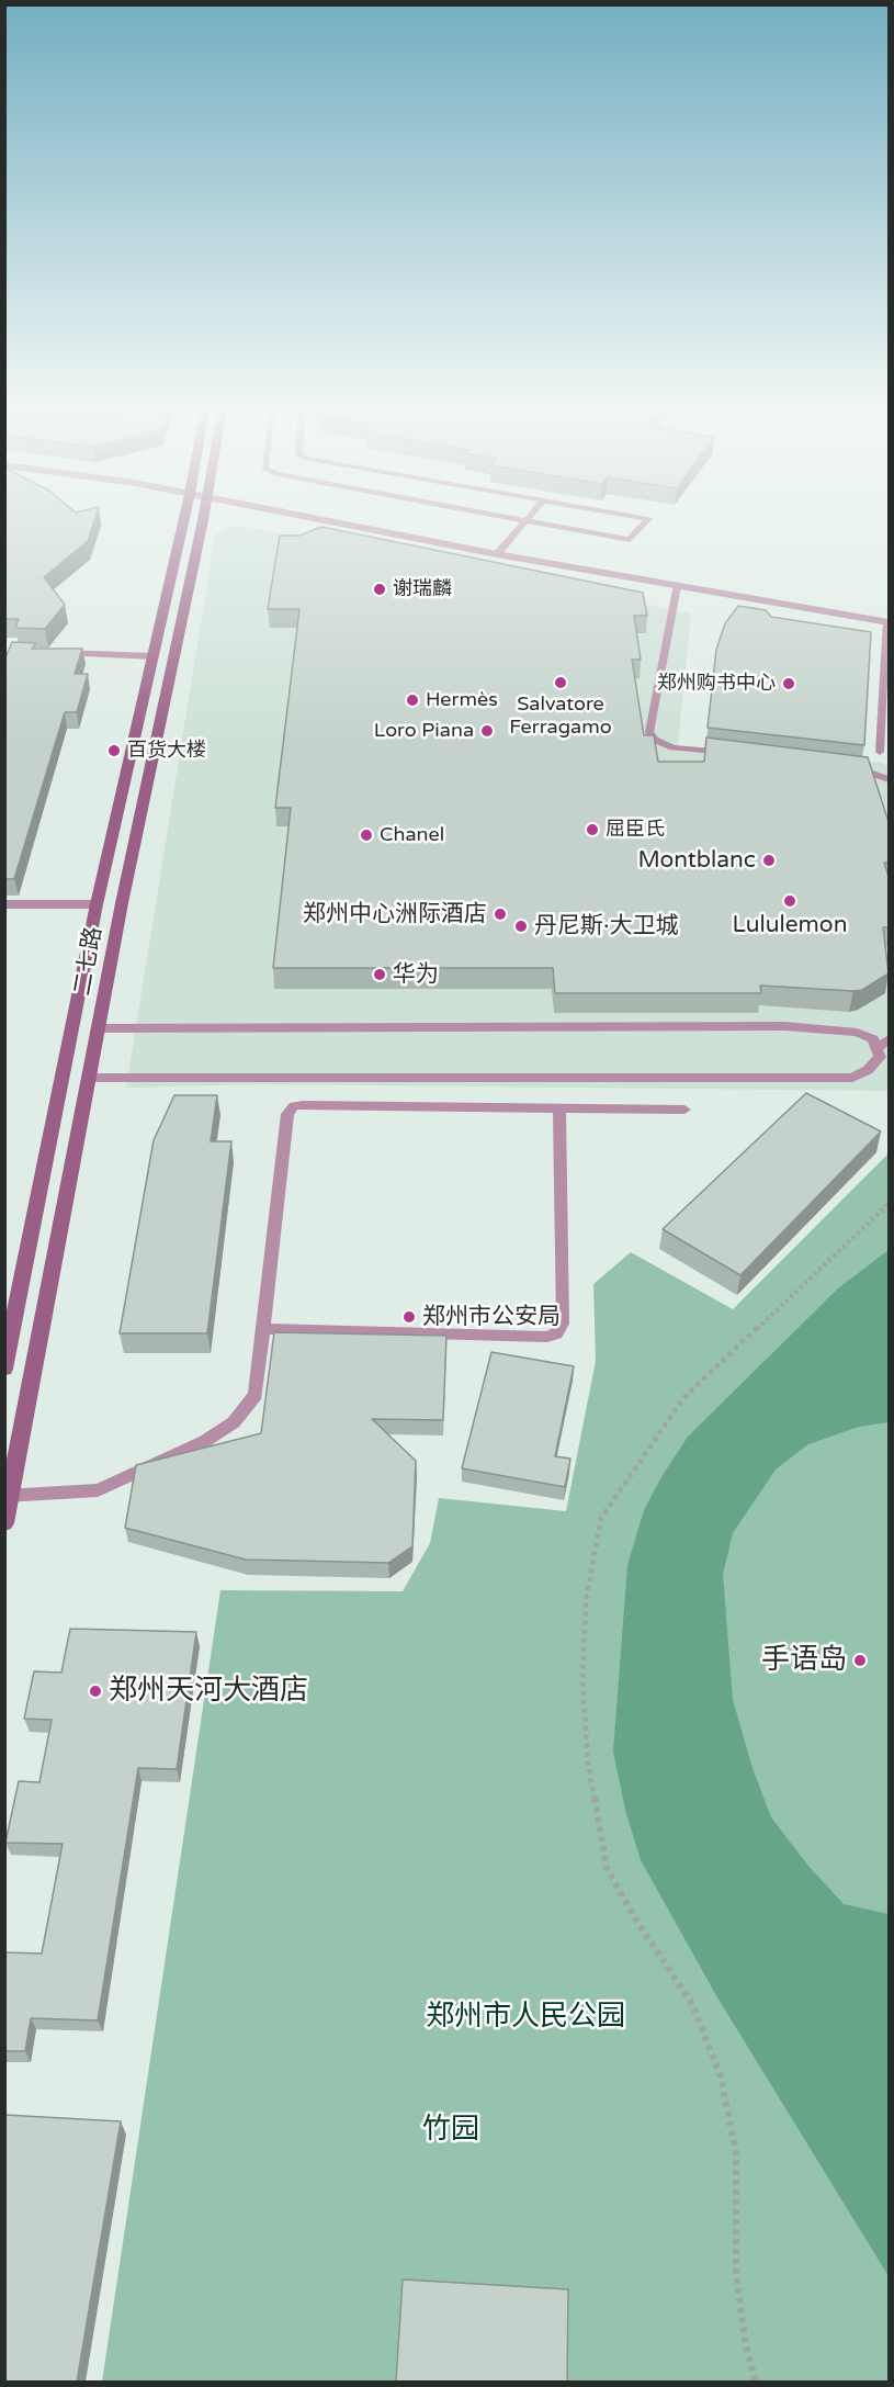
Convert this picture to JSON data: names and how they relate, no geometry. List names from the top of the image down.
{
  "streets": {
    "main road": ["二七路"]
  },
  "parks": ["郑州市人民公园", "竹园"],
  "places": [
    "谢瑞麟",
    "Salvatore Ferragamo",
    "郑州购书中心",
    "Hermès",
    "Loro Piana",
    "百货大楼",
    "屈臣氏",
    "Chanel",
    "Montblanc",
    "Lululemon",
    "郑州中心洲际酒店",
    "丹尼斯·大卫城",
    "华为",
    "郑州市公安局",
    "手语岛",
    "郑州天河大酒店"
  ]
}
